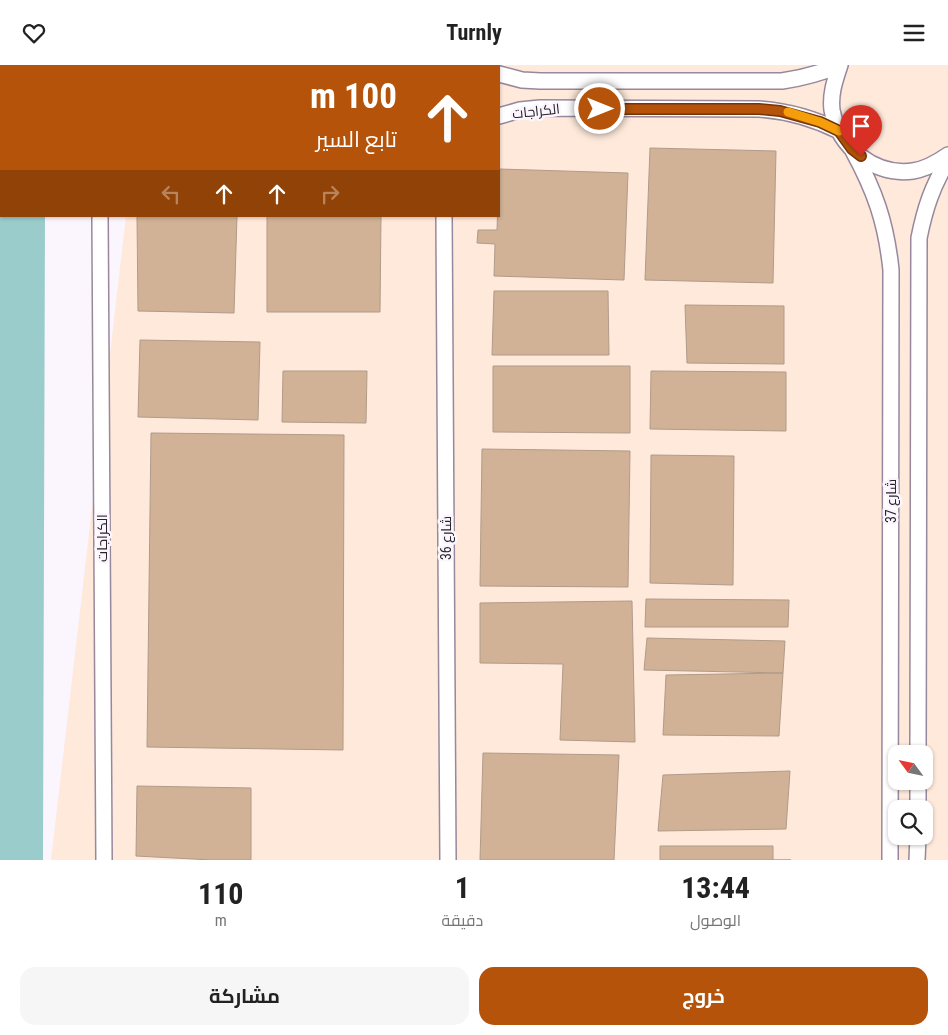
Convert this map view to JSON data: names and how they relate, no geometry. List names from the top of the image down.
{
  "streets": {
    "street": ["الكراجات", "شارع 37", "شارع 36"]
  },
  "north": "top left",
  "page": {
    "header": "Turnly",
    "turn": ["100 m", "تابع السير"],
    "eta": [
      "13:44",
      "الوصول",
      "1",
      "دقيقة",
      "110",
      "m"
    ],
    "buttons": ["خروج", "مشاركة"]
  }
}
